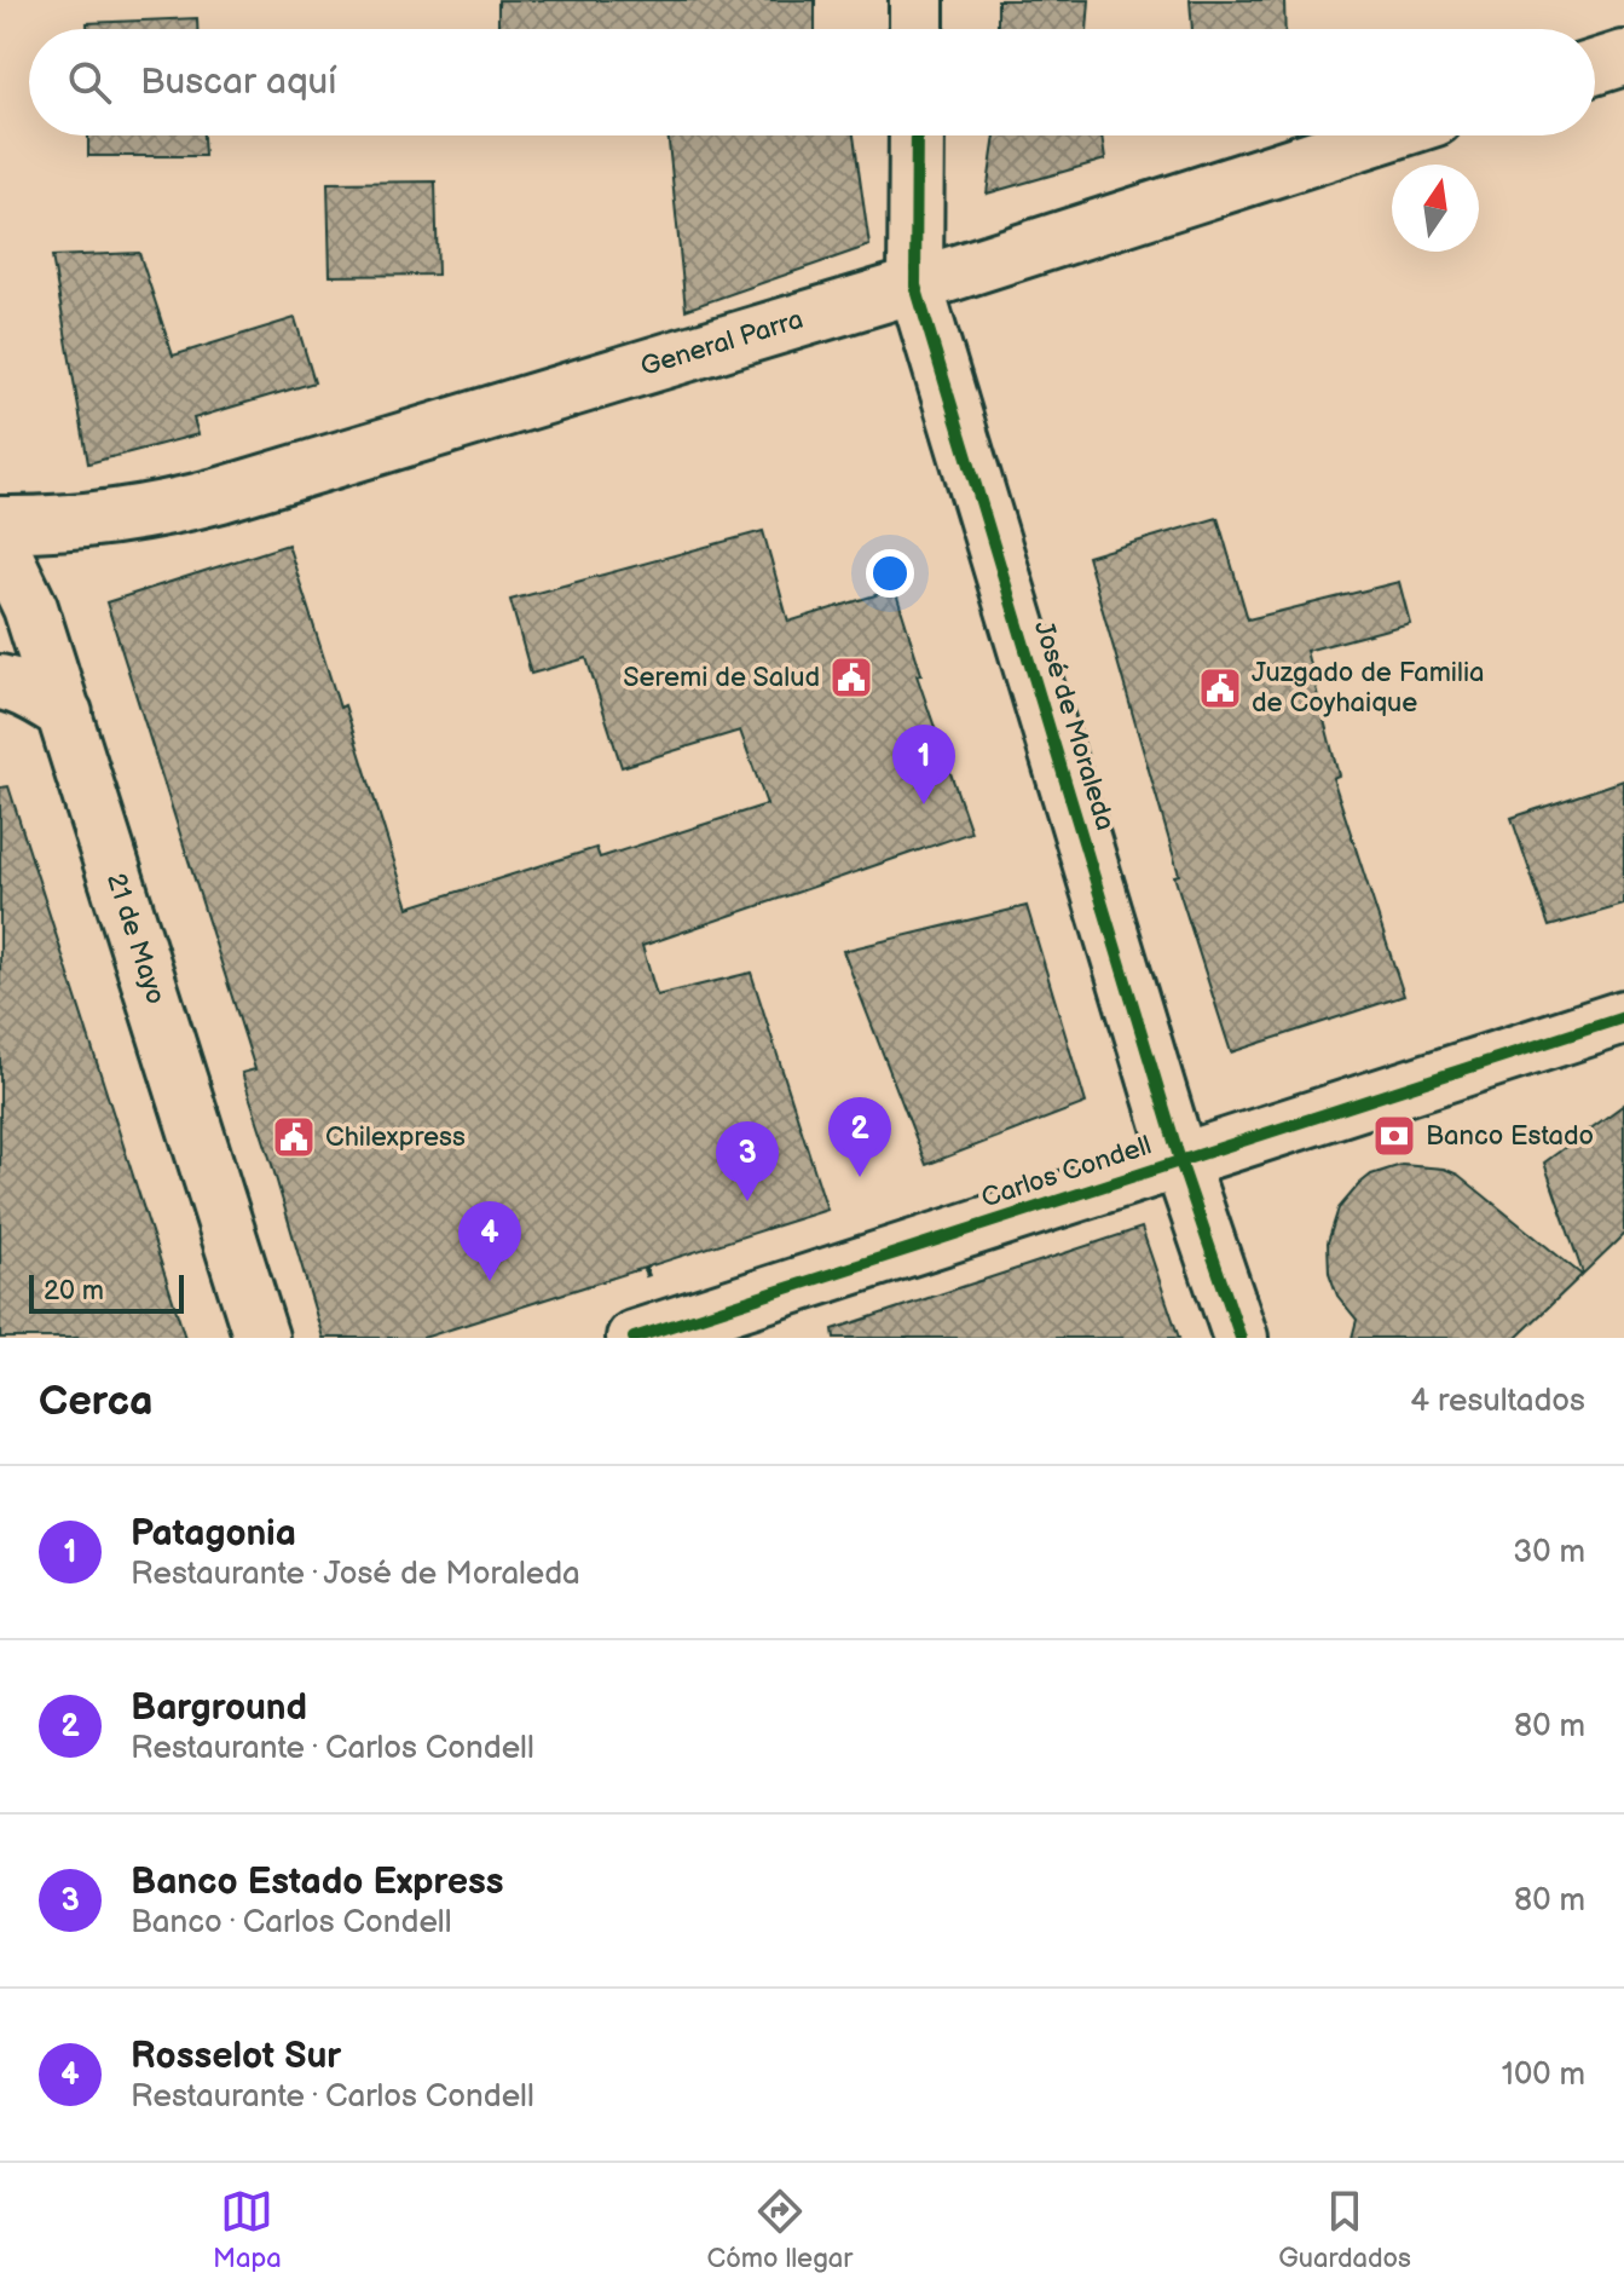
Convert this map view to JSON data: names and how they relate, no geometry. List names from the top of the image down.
{
  "streets": {
    "street": [
      "General Parra",
      "José de Moraleda",
      "21 de Mayo",
      "Carlos Condell"
    ]
  },
  "crossings": [
    ["General Parra", "José de Moraleda"],
    ["José de Moraleda", "Carlos Condell"]
  ],
  "places": {
    "public building": ["Seremi de Salud", "Juzgado de Familia de Coyhaique", "Chilexpress"],
    "bank": ["Banco Estado"]
  },
  "scale_bar": "20 m",
  "north": "top",
  "page": {
    "search": "Buscar aquí",
    "pins": [
      "1",
      "2",
      "3",
      "4"
    ],
    "scale": "20 m",
    "heading": ["Cerca", "4 resultados"],
    "list": [
      {
        "mark": "1",
        "name": "Patagonia",
        "note": "Restaurante · José de Moraleda",
        "value": "30 m"
      },
      {
        "mark": "2",
        "name": "Barground",
        "note": "Restaurante · Carlos Condell",
        "value": "80 m"
      },
      {
        "mark": "3",
        "name": "Banco Estado Express",
        "note": "Banco · Carlos Condell",
        "value": "80 m"
      },
      {
        "mark": "4",
        "name": "Rosselot Sur",
        "note": "Restaurante · Carlos Condell",
        "value": "100 m"
      }
    ],
    "nav": ["Mapa", "Cómo llegar", "Guardados"]
  }
}
